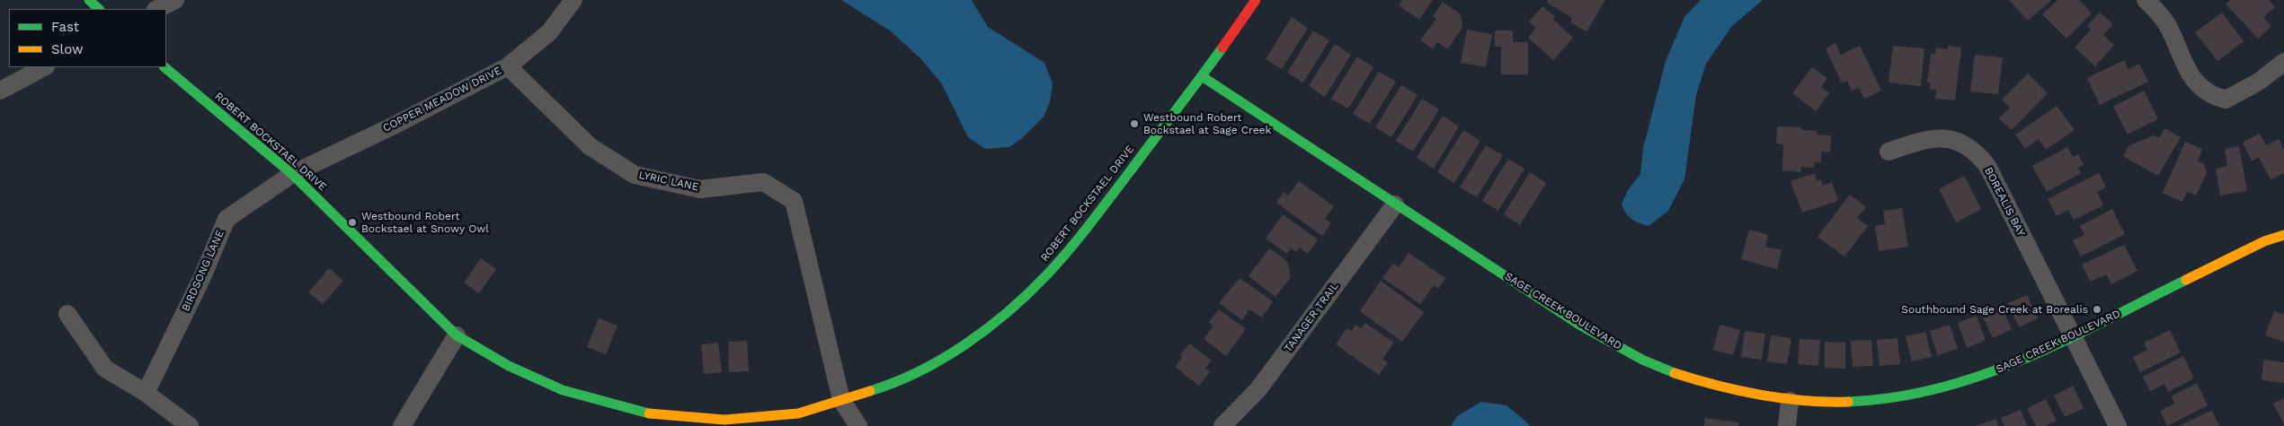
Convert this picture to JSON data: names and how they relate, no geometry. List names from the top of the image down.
{
  "streets": {
    "street": [
      "COPPER MEADOW DRIVE",
      "ROBERT BOCKSTAEL DRIVE",
      "LYRIC LANE",
      "BOREALIS BAY",
      "BIRDSONG LANE",
      "SAGE CREEK BOULEVARD",
      "TANAGER TRAIL"
    ]
  },
  "crossings": [
    ["COPPER MEADOW DRIVE", "ROBERT BOCKSTAEL DRIVE"],
    ["COPPER MEADOW DRIVE", "LYRIC LANE"],
    ["COPPER MEADOW DRIVE", "BIRDSONG LANE"],
    ["ROBERT BOCKSTAEL DRIVE", "LYRIC LANE"],
    ["ROBERT BOCKSTAEL DRIVE", "BIRDSONG LANE"],
    ["ROBERT BOCKSTAEL DRIVE", "SAGE CREEK BOULEVARD"],
    ["BOREALIS BAY", "SAGE CREEK BOULEVARD"],
    ["SAGE CREEK BOULEVARD", "TANAGER TRAIL"]
  ],
  "places": ["Westbound Robert Bockstael at Sage Creek", "Westbound Robert Bockstael at Snowy Owl", "Southbound Sage Creek at Borealis"],
  "legend": ["Fast", "Slow"]
}
